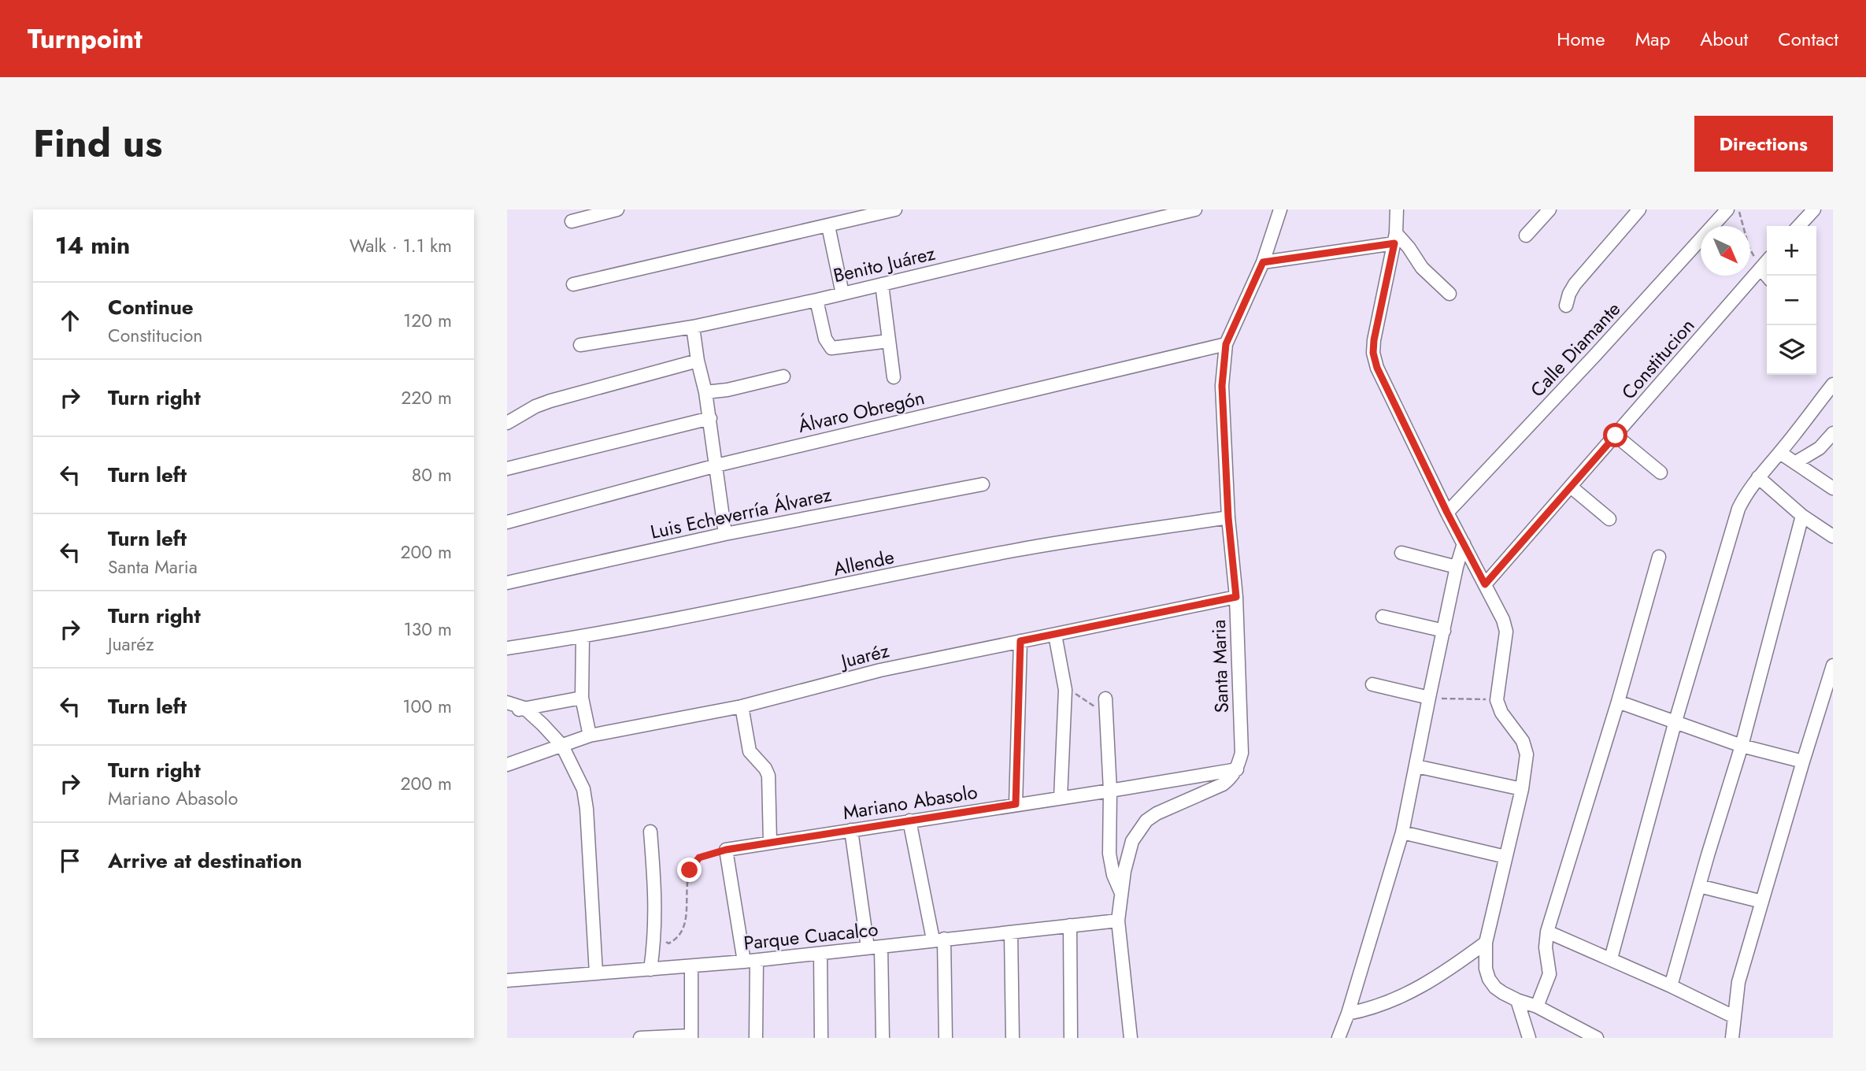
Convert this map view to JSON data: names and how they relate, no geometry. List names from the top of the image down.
{
  "streets": {
    "street": [
      "Benito Juárez",
      "Calle Diamante",
      "Constitucion",
      "Álvaro Obregón",
      "Luis Echeverría Álvarez",
      "Allende",
      "Juaréz",
      "Santa Maria",
      "Mariano Abasolo",
      "Parque Cuacalco"
    ]
  },
  "crossings": [
    ["Álvaro Obregón", "Santa Maria"],
    ["Allende", "Santa Maria"],
    ["Juaréz", "Santa Maria"],
    ["Santa Maria", "Mariano Abasolo"]
  ],
  "north": "bottom right",
  "page": {
    "header": "Turnpoint",
    "nav": [
      "Home",
      "Map",
      "About",
      "Contact"
    ],
    "title": "Find us",
    "buttons": "Directions",
    "heading": ["14 min", "Walk · 1.1 km"],
    "map_buttons": ["+", "−"],
    "list": [
      ["Continue", "Constitucion", "120 m"],
      ["Turn right", "220 m"],
      ["Turn left", "80 m"],
      ["Turn left", "Santa Maria", "200 m"],
      ["Turn right", "Juaréz", "130 m"],
      ["Turn left", "100 m"],
      ["Turn right", "Mariano Abasolo", "200 m"],
      "Arrive at destination"
    ]
  }
}
